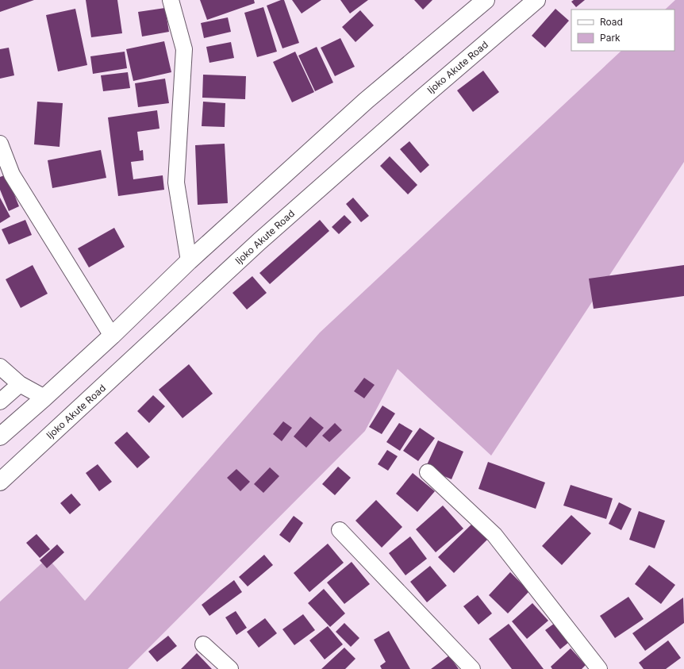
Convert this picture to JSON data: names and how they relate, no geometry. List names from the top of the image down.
{
  "streets": {
    "main road": ["Ijoko Akute Road"]
  },
  "legend": ["Road", "Park"]
}
